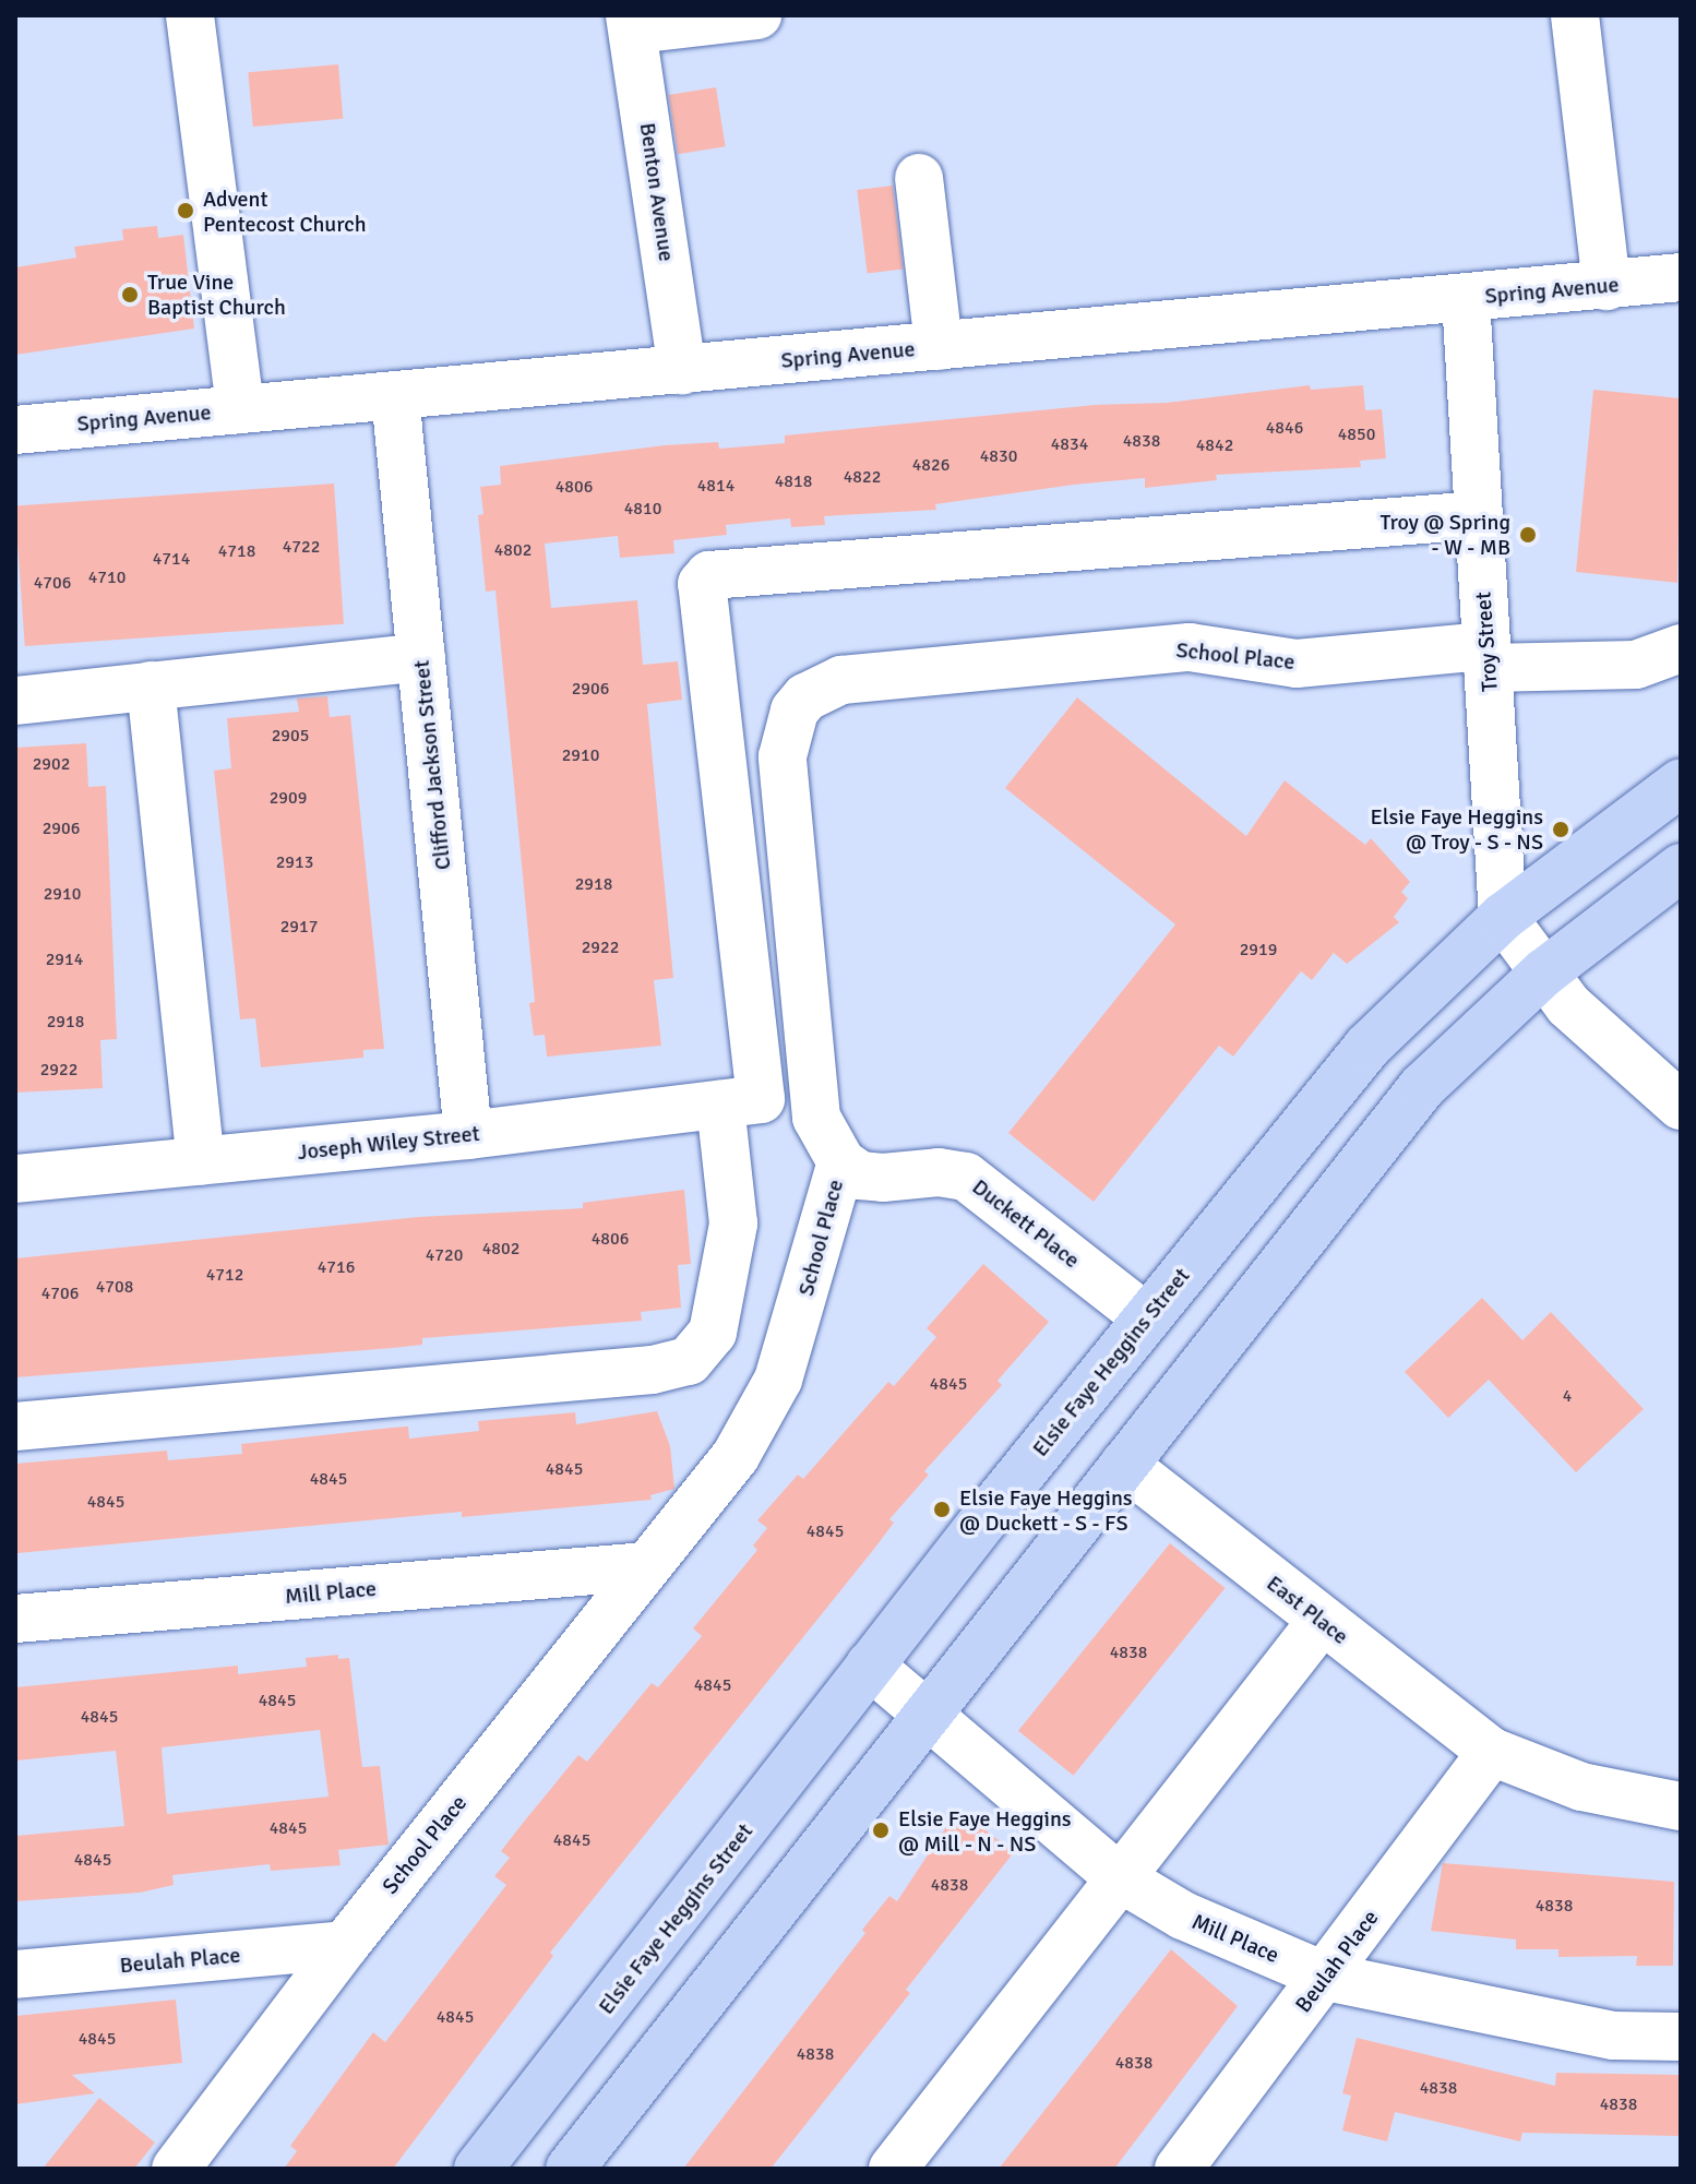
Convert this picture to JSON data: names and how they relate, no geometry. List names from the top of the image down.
{
  "streets": {
    "main road": ["Elsie Faye Heggins Street"],
    "street": [
      "Benton Avenue",
      "Spring Avenue",
      "Troy Street",
      "School Place",
      "Clifford Jackson Street",
      "Joseph Wiley Street",
      "Duckett Place",
      "Mill Place",
      "East Place",
      "Beulah Place"
    ]
  },
  "crossings": [
    ["Benton Avenue", "Spring Avenue"],
    ["Spring Avenue", "Troy Street"],
    ["Spring Avenue", "Clifford Jackson Street"],
    ["Troy Street", "School Place"],
    ["Troy Street", "Elsie Faye Heggins Street"],
    ["School Place", "Duckett Place"],
    ["School Place", "Mill Place"],
    ["School Place", "Beulah Place"],
    ["Clifford Jackson Street", "Joseph Wiley Street"],
    ["Duckett Place", "Elsie Faye Heggins Street"],
    ["Elsie Faye Heggins Street", "Mill Place"],
    ["Mill Place", "Beulah Place"],
    ["East Place", "Beulah Place"]
  ],
  "places": [
    "Advent Pentecost Church",
    "True Vine Baptist Church",
    "Troy @ Spring - W - MB",
    "Elsie Faye Heggins @ Troy - S - NS",
    "Elsie Faye Heggins @ Duckett - S - FS",
    "Elsie Faye Heggins @ Mill - N - NS"
  ],
  "house_numbers": [
    "4846",
    "4850",
    "4838",
    "4834",
    "4842",
    "4830",
    "4826",
    "4822",
    "4818",
    "4814",
    "4806",
    "4810",
    "4722",
    "4802",
    "4718",
    "4714",
    "4710",
    "4706",
    "2906",
    "2905",
    "2910",
    "2902",
    "2909",
    "2906",
    "2913",
    "2918",
    "2910",
    "2917",
    "2922",
    "2919",
    "2914",
    "2918",
    "2922",
    "4806",
    "4802",
    "4720",
    "4716",
    "4712",
    "4708",
    "4706",
    "4845",
    "4",
    "4845",
    "4845",
    "4845",
    "4845",
    "4838",
    "4845",
    "4845",
    "4845",
    "4845",
    "4845",
    "4845",
    "4838",
    "4838",
    "4845",
    "4845",
    "4838",
    "4838",
    "4838",
    "4838"
  ]
}
